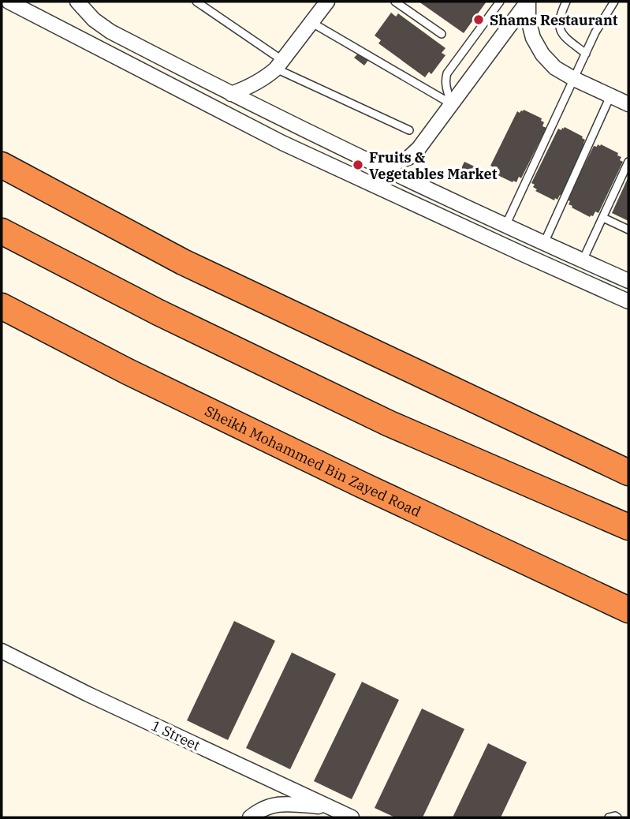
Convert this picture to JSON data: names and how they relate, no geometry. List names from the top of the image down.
{
  "streets": {
    "highway": ["Sheikh Mohammed Bin Zayed Road"],
    "street": ["1 Street"]
  },
  "places": ["Shams Restaurant", "Fruits & Vegetables Market"]
}
